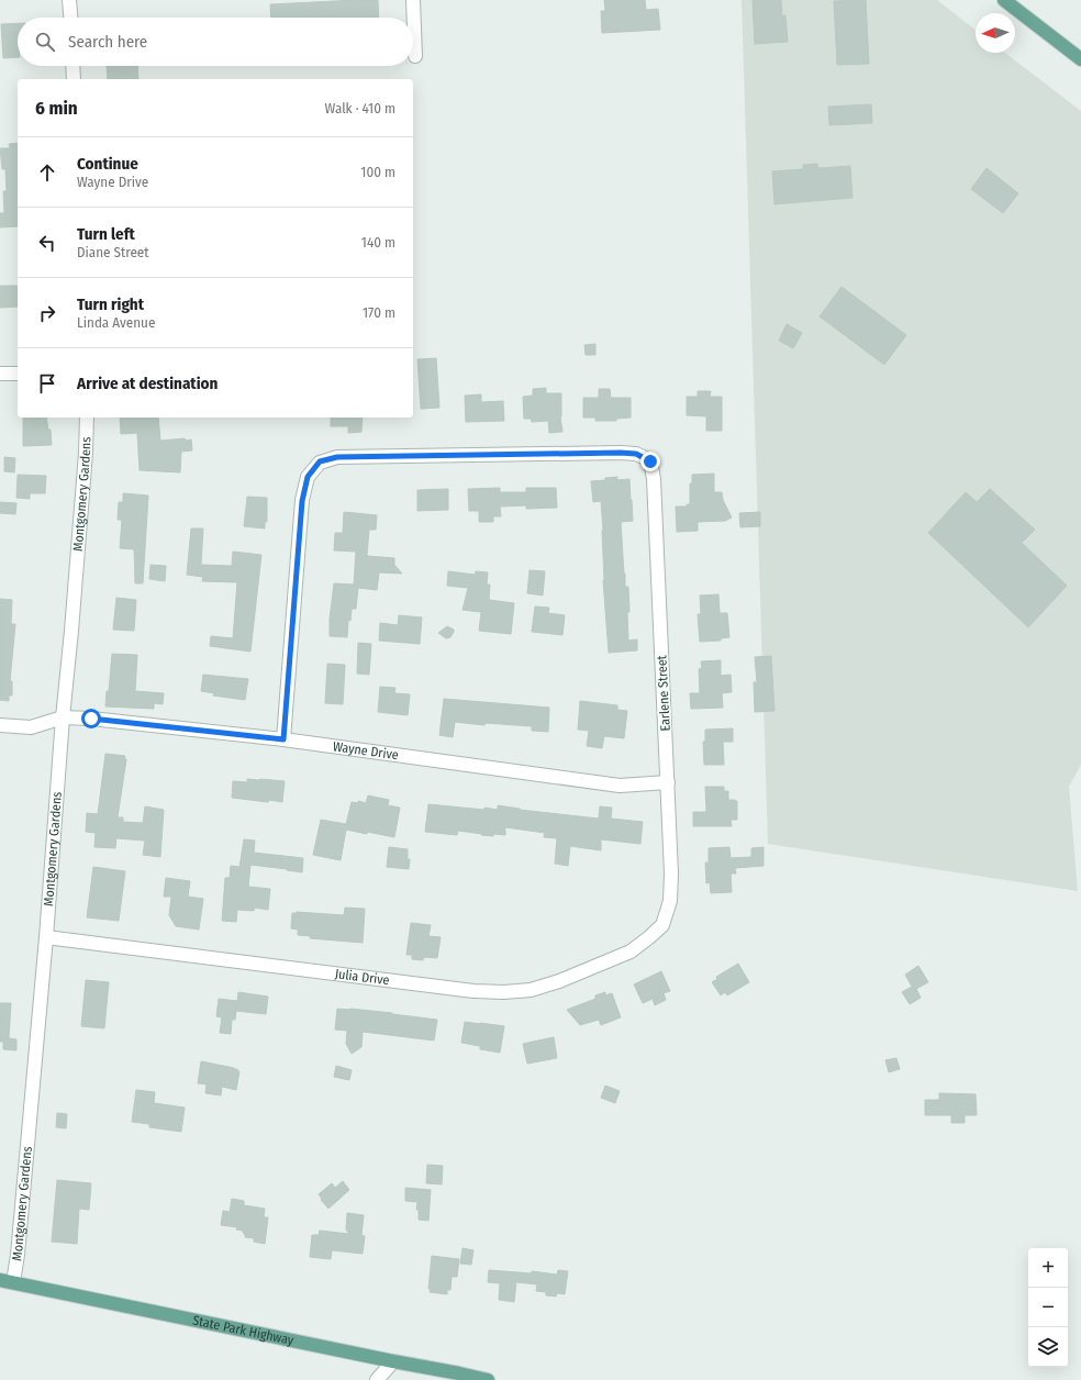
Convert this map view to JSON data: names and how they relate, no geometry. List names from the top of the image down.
{
  "streets": {
    "main road": ["State Park Highway"],
    "street": [
      "Montgomery Gardens",
      "Earlene Street",
      "Wayne Drive",
      "Julia Drive"
    ]
  },
  "crossings": [
    ["Montgomery Gardens", "Wayne Drive"],
    ["Montgomery Gardens", "Julia Drive"],
    ["Montgomery Gardens", "State Park Highway"],
    ["Earlene Street", "Wayne Drive"],
    ["Earlene Street", "Julia Drive"]
  ],
  "north": "left",
  "page": {
    "search": "Search here",
    "heading": ["6 min", "Walk · 410 m"],
    "list": [
      ["Continue", "Wayne Drive", "100 m"],
      ["Turn left", "Diane Street", "140 m"],
      ["Turn right", "Linda Avenue", "170 m"],
      "Arrive at destination"
    ],
    "map_buttons": ["+", "−"]
  }
}
